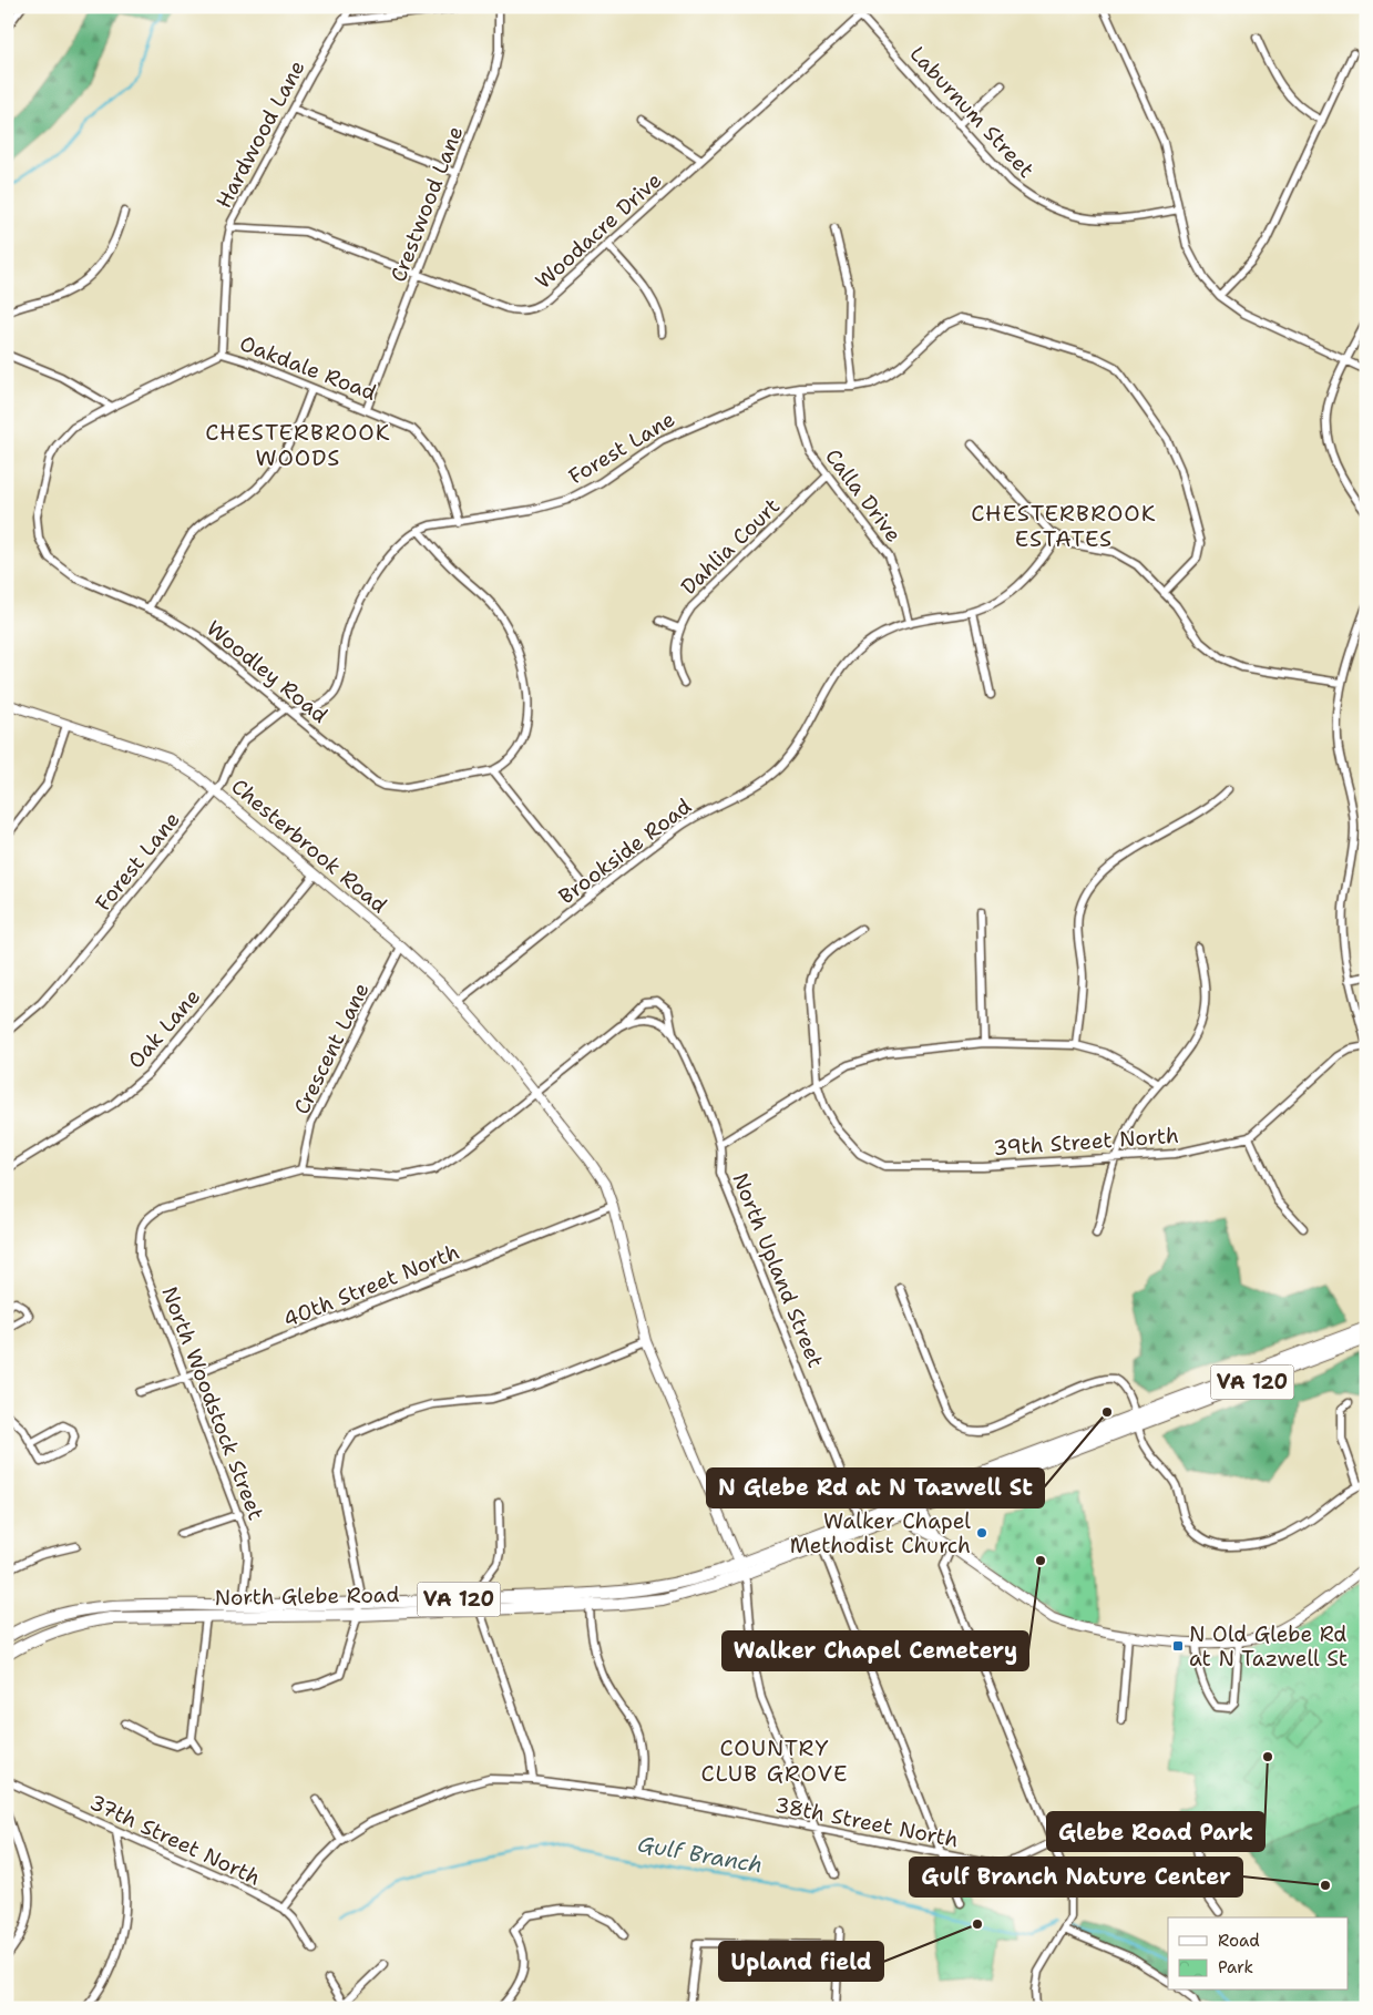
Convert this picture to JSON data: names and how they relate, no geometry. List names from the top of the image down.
{
  "streets": {
    "main road": ["VA 120", "North Glebe Road"],
    "street": [
      "Laburnum Street",
      "Hardwood Lane",
      "Crestwood Lane",
      "Woodacre Drive",
      "Oakdale Road",
      "Forest Lane",
      "Calla Drive",
      "Dahlia Court",
      "Woodley Road",
      "Chesterbrook Road",
      "Brookside Road",
      "Oak Lane",
      "Crescent Lane",
      "39th Street North",
      "North Upland Street",
      "40th Street North",
      "North Woodstock Street",
      "38th Street North",
      "37th Street North"
    ]
  },
  "crossings": [
    ["Laburnum Street", "Woodacre Drive"],
    ["Hardwood Lane", "Woodacre Drive"],
    ["Hardwood Lane", "Oakdale Road"],
    ["Crestwood Lane", "Woodacre Drive"],
    ["Crestwood Lane", "Oakdale Road"],
    ["Oakdale Road", "Forest Lane"],
    ["Oakdale Road", "Woodley Road"],
    ["Forest Lane", "Calla Drive"],
    ["Forest Lane", "Woodley Road"],
    ["Forest Lane", "Chesterbrook Road"],
    ["Calla Drive", "Dahlia Court"],
    ["Calla Drive", "Brookside Road"],
    ["Chesterbrook Road", "Brookside Road"],
    ["Chesterbrook Road", "Oak Lane"],
    ["Chesterbrook Road", "Crescent Lane"],
    ["Chesterbrook Road", "40th Street North"],
    ["Chesterbrook Road", "North Glebe Road"],
    ["Crescent Lane", "North Woodstock Street"],
    ["North Upland Street", "North Glebe Road"],
    ["40th Street North", "North Woodstock Street"],
    ["North Woodstock Street", "North Glebe Road"],
    ["38th Street North", "37th Street North"]
  ],
  "districts": ["CHESTERBROOK WOODS", "CHESTERBROOK ESTATES", "COUNTRY CLUB GROVE"],
  "water": ["Gulf Branch"],
  "places": {
    "other": [
      "N Glebe Rd at N Tazwell St",
      "Walker Chapel Methodist Church",
      "Walker Chapel Cemetery",
      "Glebe Road Park",
      "Gulf Branch Nature Center",
      "Upland field"
    ],
    "transit": ["N Old Glebe Rd at N Tazwell St"]
  },
  "legend": ["Road", "Park"]
}
